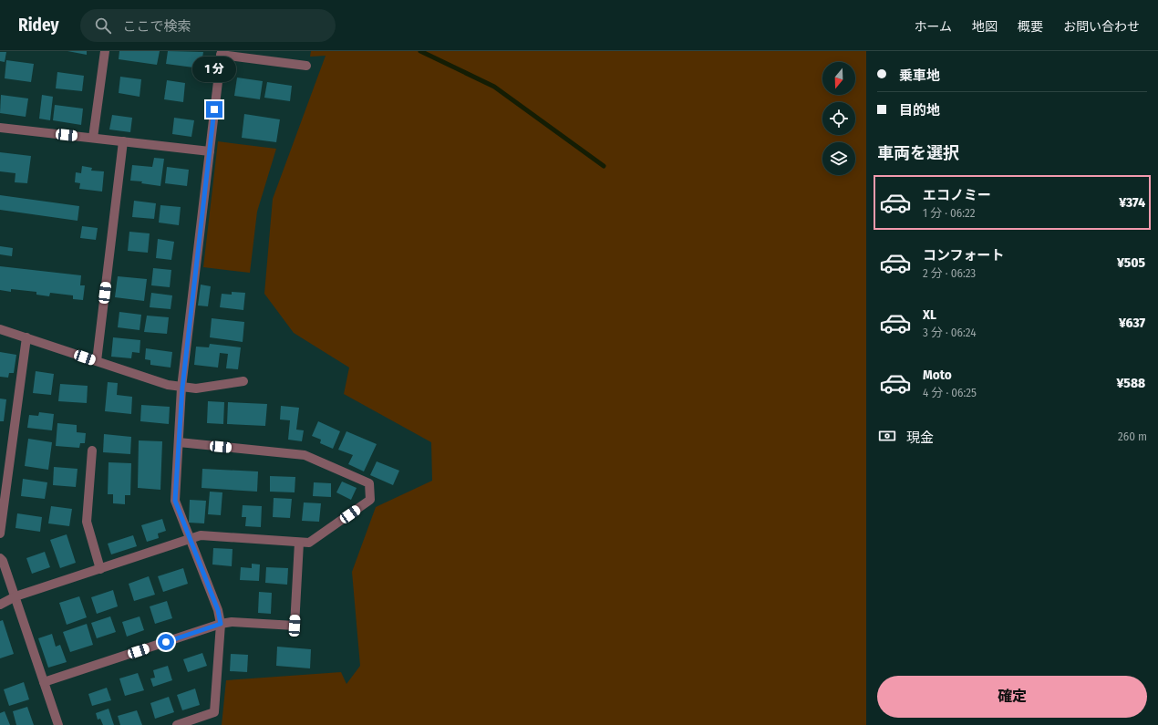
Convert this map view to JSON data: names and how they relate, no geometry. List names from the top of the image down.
{
  "north": "bottom",
  "page": {
    "header": "Ridey",
    "search": "ここで検索",
    "nav": [
      "ホーム",
      "地図",
      "概要",
      "お問い合わせ"
    ],
    "banner": ["乗車地", "目的地"],
    "bubble": "1 分",
    "heading": "車両を選択",
    "list": [
      {
        "name": "エコノミー",
        "note": "1 分 · 06:22",
        "value": "¥374"
      },
      {
        "name": "コンフォート",
        "note": "2 分 · 06:23",
        "value": "¥505"
      },
      {
        "name": "XL",
        "note": "3 分 · 06:24",
        "value": "¥637"
      },
      {
        "name": "Moto",
        "note": "4 分 · 06:25",
        "value": "¥588"
      }
    ],
    "pay": ["現金", "260 m"],
    "buttons": "確定"
  }
}
